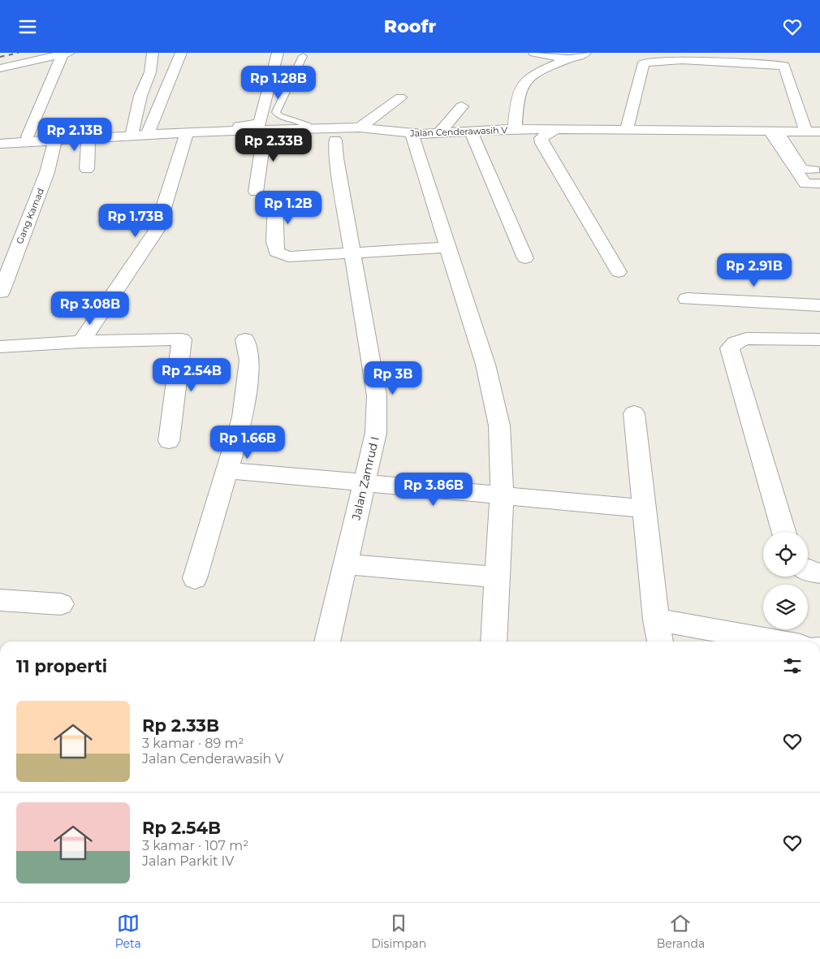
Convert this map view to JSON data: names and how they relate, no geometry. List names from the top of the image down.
{
  "streets": {
    "street": ["Jalan Cenderawasih V", "Gang Kamad", "Jalan Zamrud I"]
  },
  "crossings": [
    ["Jalan Cenderawasih V", "Gang Kamad"]
  ],
  "page": {
    "header": "Roofr",
    "price": [
      "Rp 1.28B",
      "Rp 2.13B",
      "Rp 2.33B",
      "Rp 1.2B",
      "Rp 1.73B",
      "Rp 2.91B",
      "Rp 3.08B",
      "Rp 2.54B",
      "Rp 3B",
      "Rp 1.66B",
      "Rp 3.86B"
    ],
    "heading": "11 properti",
    "list": [
      {
        "name": "Rp 2.33B",
        "note": "3 kamar · 89 m² · Jalan Cenderawasih V"
      },
      {
        "name": "Rp 2.54B",
        "note": "3 kamar · 107 m² · Jalan Parkit IV"
      }
    ],
    "tabs": ["Peta", "Disimpan", "Beranda"]
  }
}
